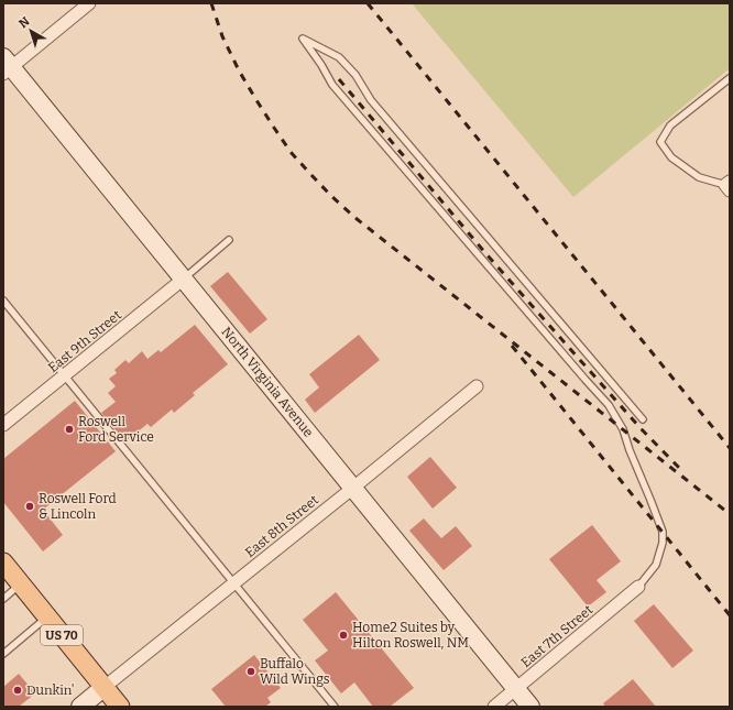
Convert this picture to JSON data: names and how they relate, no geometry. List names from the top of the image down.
{
  "streets": {
    "main road": ["US 70"],
    "street": [
      "East 9th Street",
      "North Virginia Avenue",
      "East 8th Street",
      "East 7th Street"
    ]
  },
  "crossings": [
    ["East 9th Street", "North Virginia Avenue"],
    ["North Virginia Avenue", "East 8th Street"],
    ["North Virginia Avenue", "East 7th Street"],
    ["East 8th Street", "US 70"]
  ],
  "places": [
    "Roswell Ford Service",
    "Roswell Ford & Lincoln",
    "Home2 Suites by Hilton Roswell, NM",
    "Buffalo Wild Wings",
    "Dunkin'"
  ],
  "north": "top left"
}
